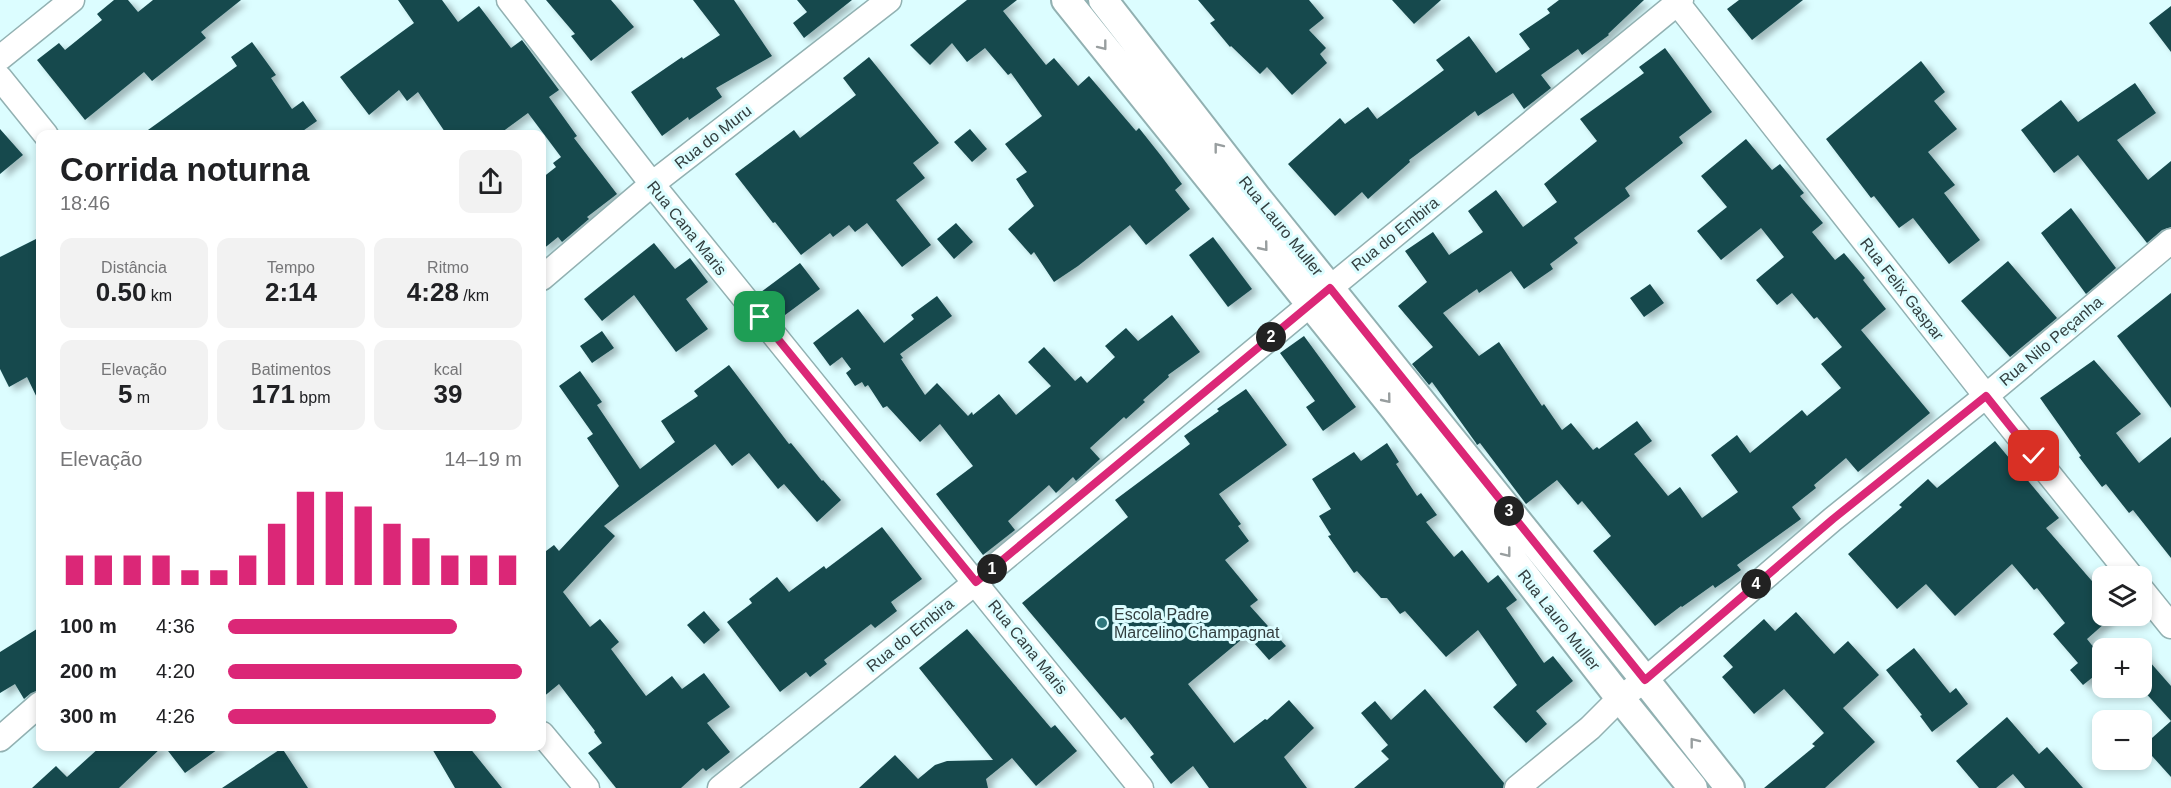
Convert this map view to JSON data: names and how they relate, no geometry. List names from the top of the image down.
{
  "streets": {
    "street": [
      "Rua do Muru",
      "Rua Lauro Muller",
      "Rua Cana Maris",
      "Rua do Embira",
      "Rua Felix Gaspar",
      "Rua Nilo Peçanha"
    ]
  },
  "crossings": [
    ["Rua do Muru", "Rua Cana Maris"],
    ["Rua Lauro Muller", "Rua do Embira"],
    ["Rua Lauro Muller", "Rua Nilo Peçanha"],
    ["Rua Cana Maris", "Rua do Embira"],
    ["Rua do Embira", "Rua Felix Gaspar"],
    ["Rua Felix Gaspar", "Rua Nilo Peçanha"]
  ],
  "places": ["Escola Padre Marcelino Champagnat"],
  "page": {
    "heading": ["Corrida noturna", "18:46"],
    "stats": [
      ["Distância", "0.50 km"],
      ["Tempo", "2:14"],
      ["Ritmo", "4:28 /km"],
      ["Elevação", "5 m"],
      ["Batimentos", "171 bpm"],
      ["kcal", "39"]
    ],
    "pins": [
      "2",
      "3",
      "1",
      "4"
    ],
    "chart": ["Elevação", "14–19 m"],
    "map_buttons": ["+", "−"],
    "list": [
      {
        "name": "100 m",
        "note": "4:36"
      },
      {
        "name": "200 m",
        "note": "4:20"
      },
      {
        "name": "300 m",
        "note": "4:26"
      }
    ]
  }
}
